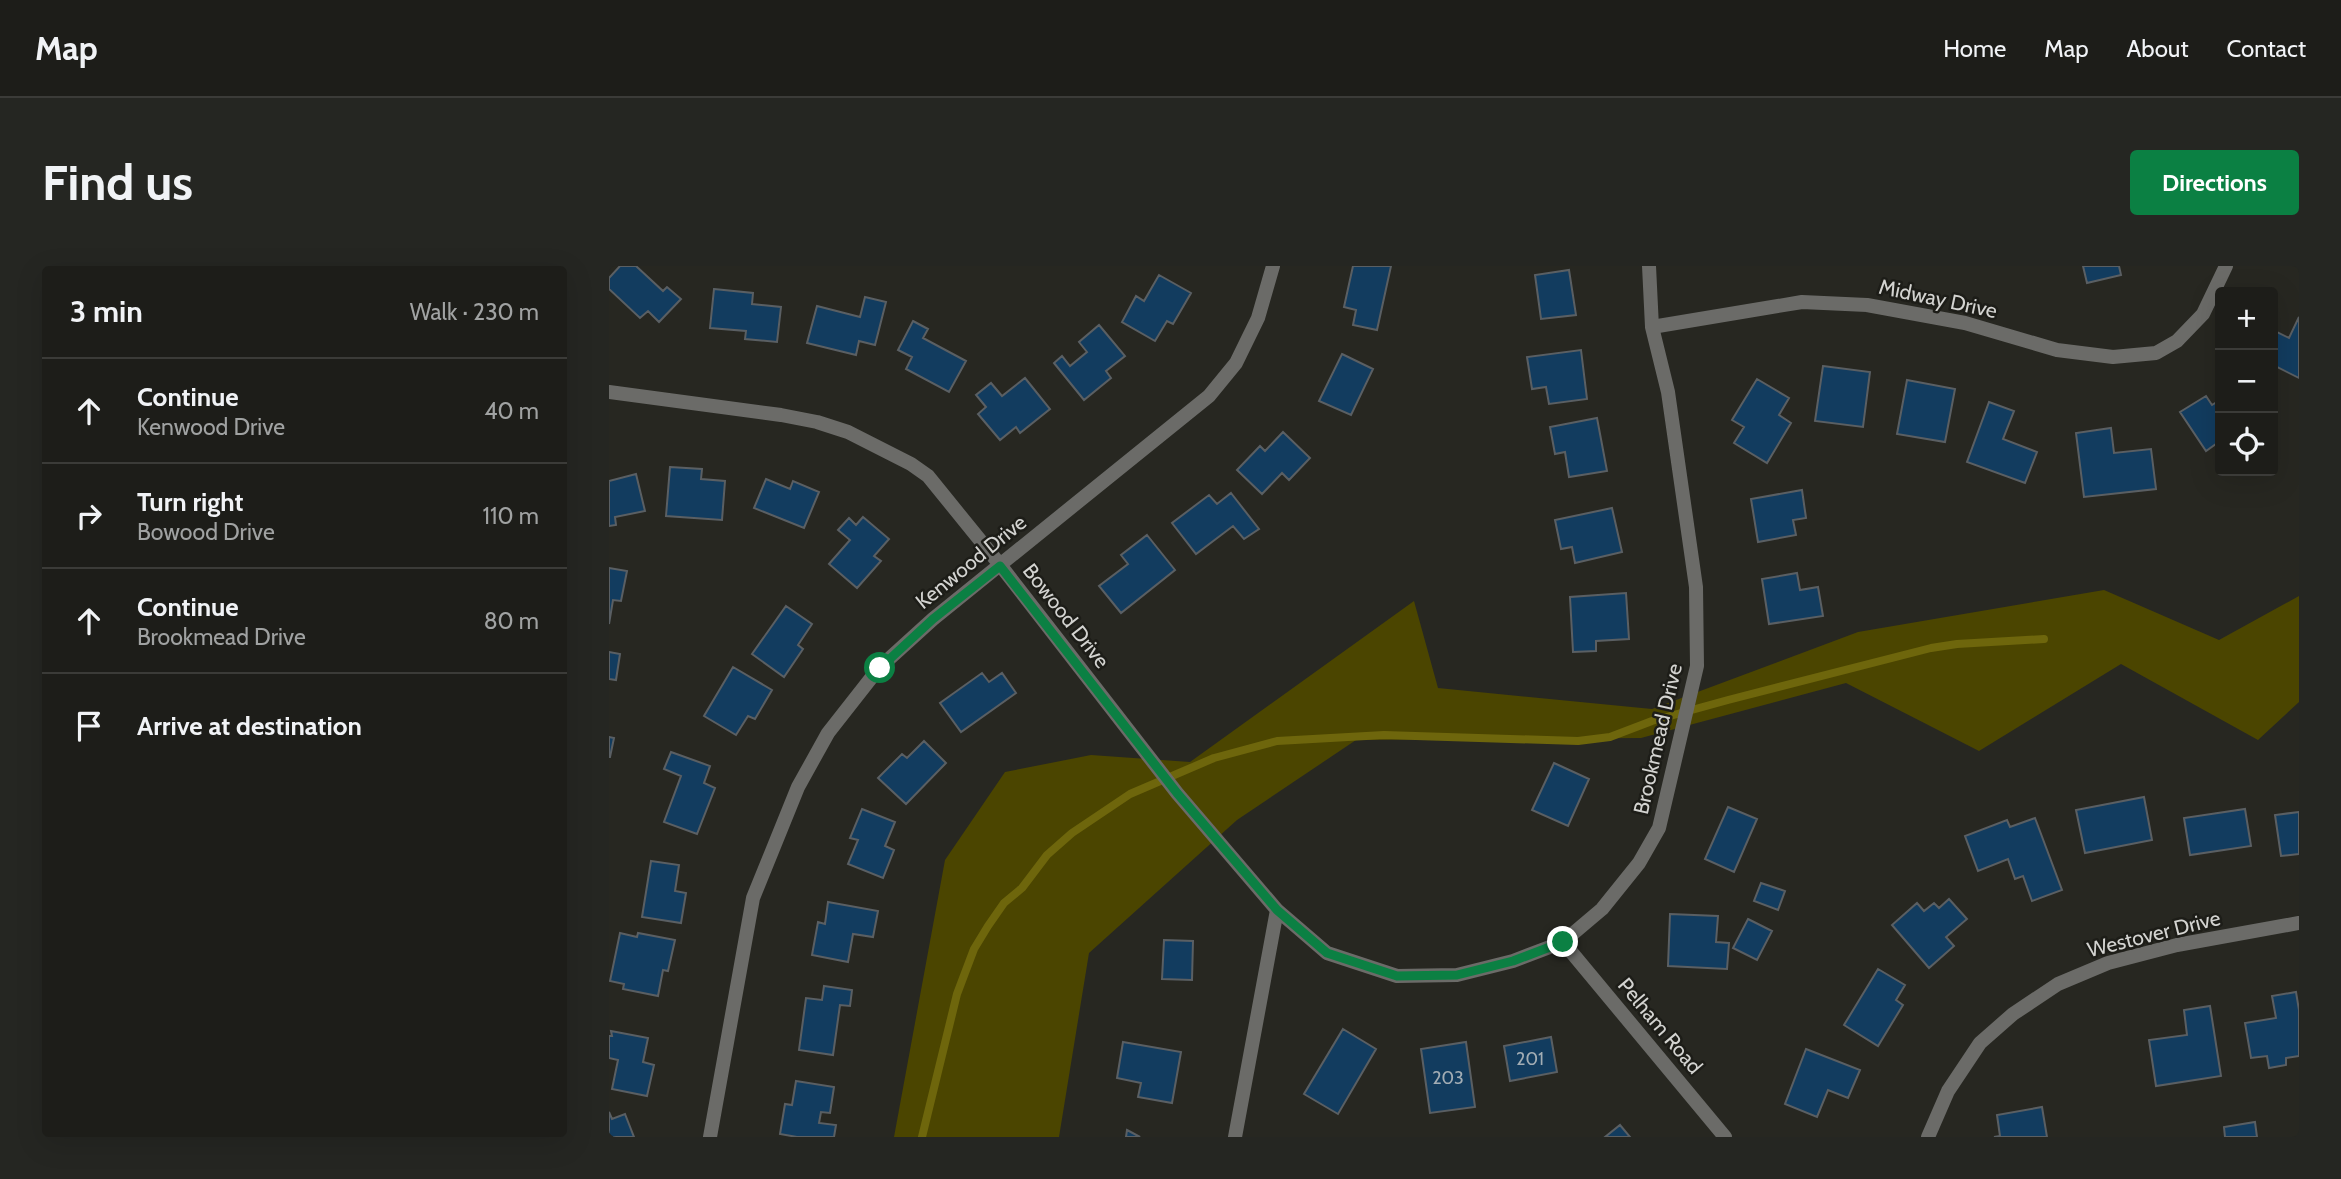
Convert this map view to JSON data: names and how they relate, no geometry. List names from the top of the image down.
{
  "streets": {
    "street": [
      "Midway Drive",
      "Kenwood Drive",
      "Bowood Drive",
      "Brookmead Drive",
      "Westover Drive",
      "Pelham Road"
    ]
  },
  "crossings": [
    ["Midway Drive", "Brookmead Drive"],
    ["Kenwood Drive", "Bowood Drive"],
    ["Bowood Drive", "Brookmead Drive"],
    ["Brookmead Drive", "Pelham Road"]
  ],
  "house_numbers": ["201", "203"],
  "page": {
    "header": "Map",
    "nav": [
      "Home",
      "Map",
      "About",
      "Contact"
    ],
    "buttons": "Directions",
    "title": "Find us",
    "heading": ["3 min", "Walk · 230 m"],
    "map_buttons": ["+", "−"],
    "list": [
      ["Continue", "Kenwood Drive", "40 m"],
      ["Turn right", "Bowood Drive", "110 m"],
      ["Continue", "Brookmead Drive", "80 m"],
      "Arrive at destination"
    ]
  }
}
